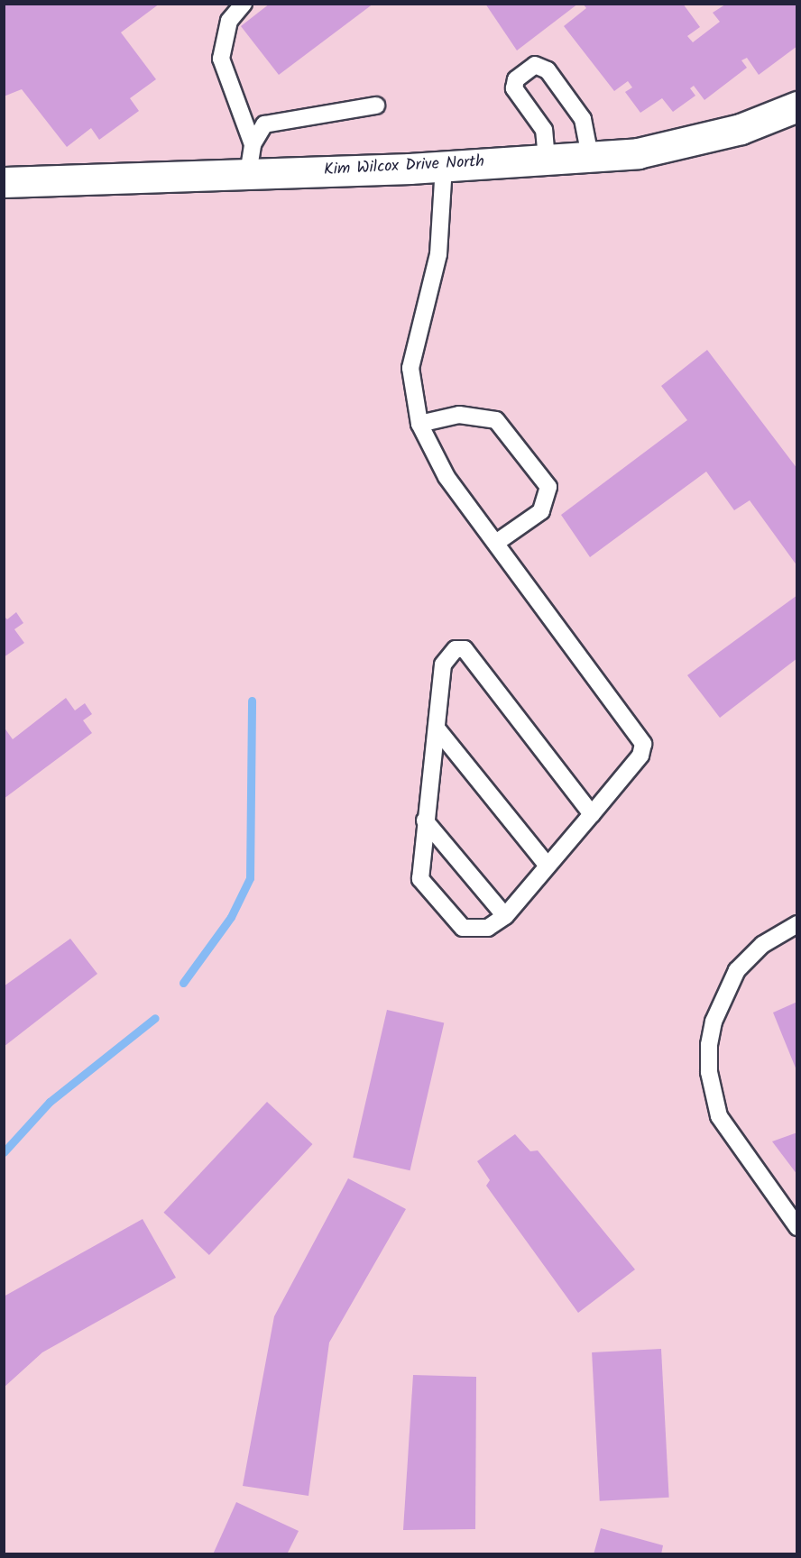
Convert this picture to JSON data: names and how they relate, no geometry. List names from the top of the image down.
{
  "streets": {
    "street": ["Kim Wilcox Drive North"]
  }
}
